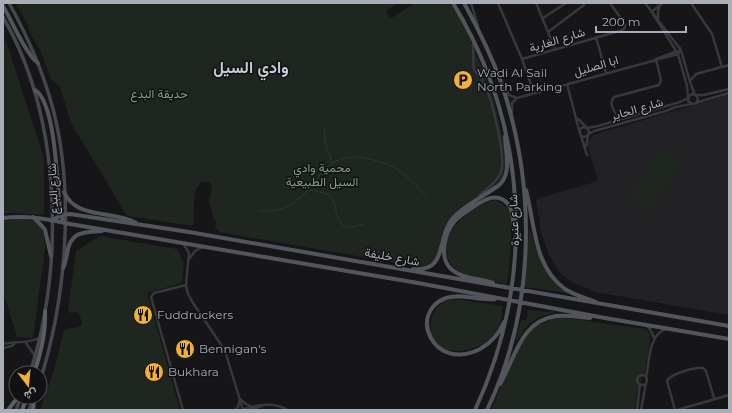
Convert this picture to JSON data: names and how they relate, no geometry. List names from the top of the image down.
{
  "streets": {
    "main road": ["شارع البدع", "شارع عنيزة", "شارع خليفة"],
    "street": ["شارع الغارية", "ابا الصليل", "شارع الحاير"]
  },
  "crossings": [
    ["شارع الغارية", "ابا الصليل"],
    ["شارع البدع", "شارع خليفة"]
  ],
  "districts": ["وادي السيل"],
  "parks": ["حديقة البدع", "محمية وادي السيل الطبيعية"],
  "places": {
    "parking": ["Wadi Al Sail North Parking"],
    "restaurant": ["Fuddruckers", "Bennigan's", "Bukhara"]
  },
  "scale_bar": "200 m",
  "north": "bottom"
}
